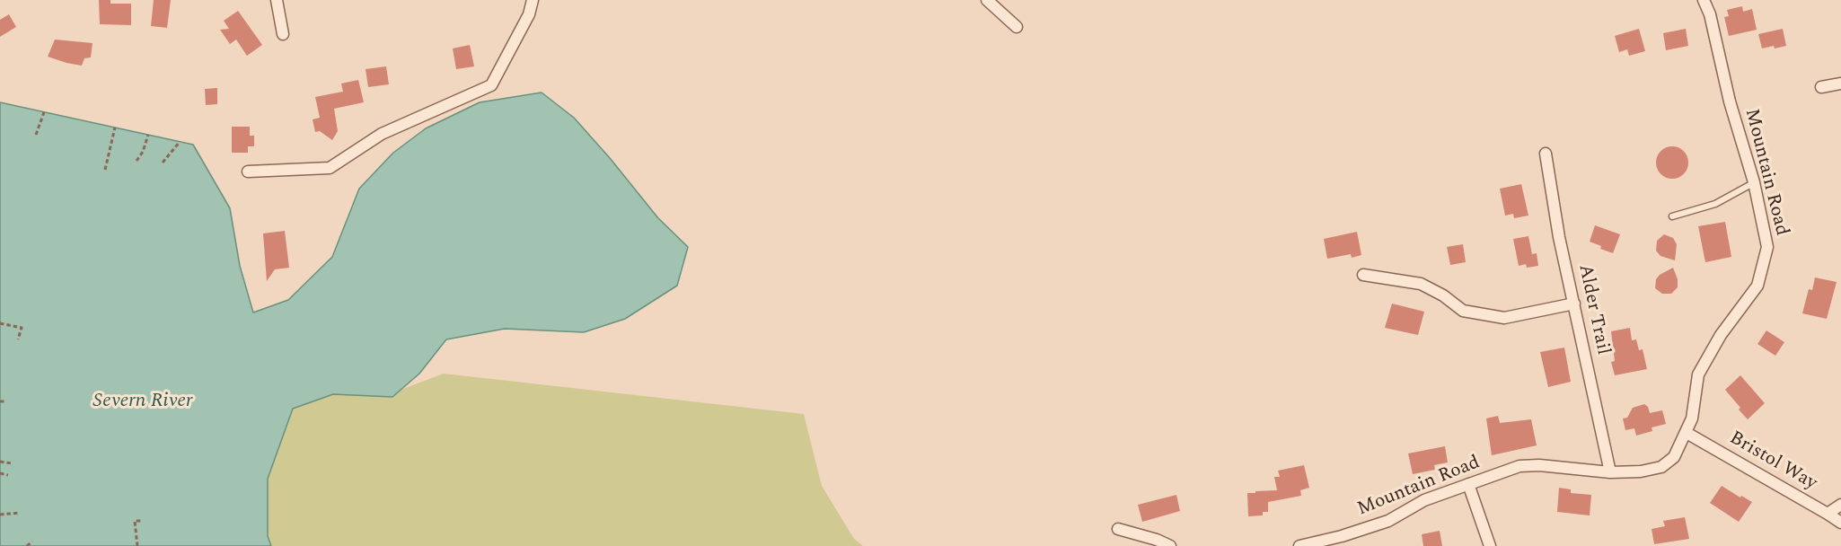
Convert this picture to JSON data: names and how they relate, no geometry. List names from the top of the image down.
{
  "streets": {
    "street": ["Mountain Road", "Alder Trail", "Bristol Way"]
  },
  "crossings": [
    ["Mountain Road", "Alder Trail"],
    ["Mountain Road", "Bristol Way"]
  ],
  "water": ["Severn River"]
}
